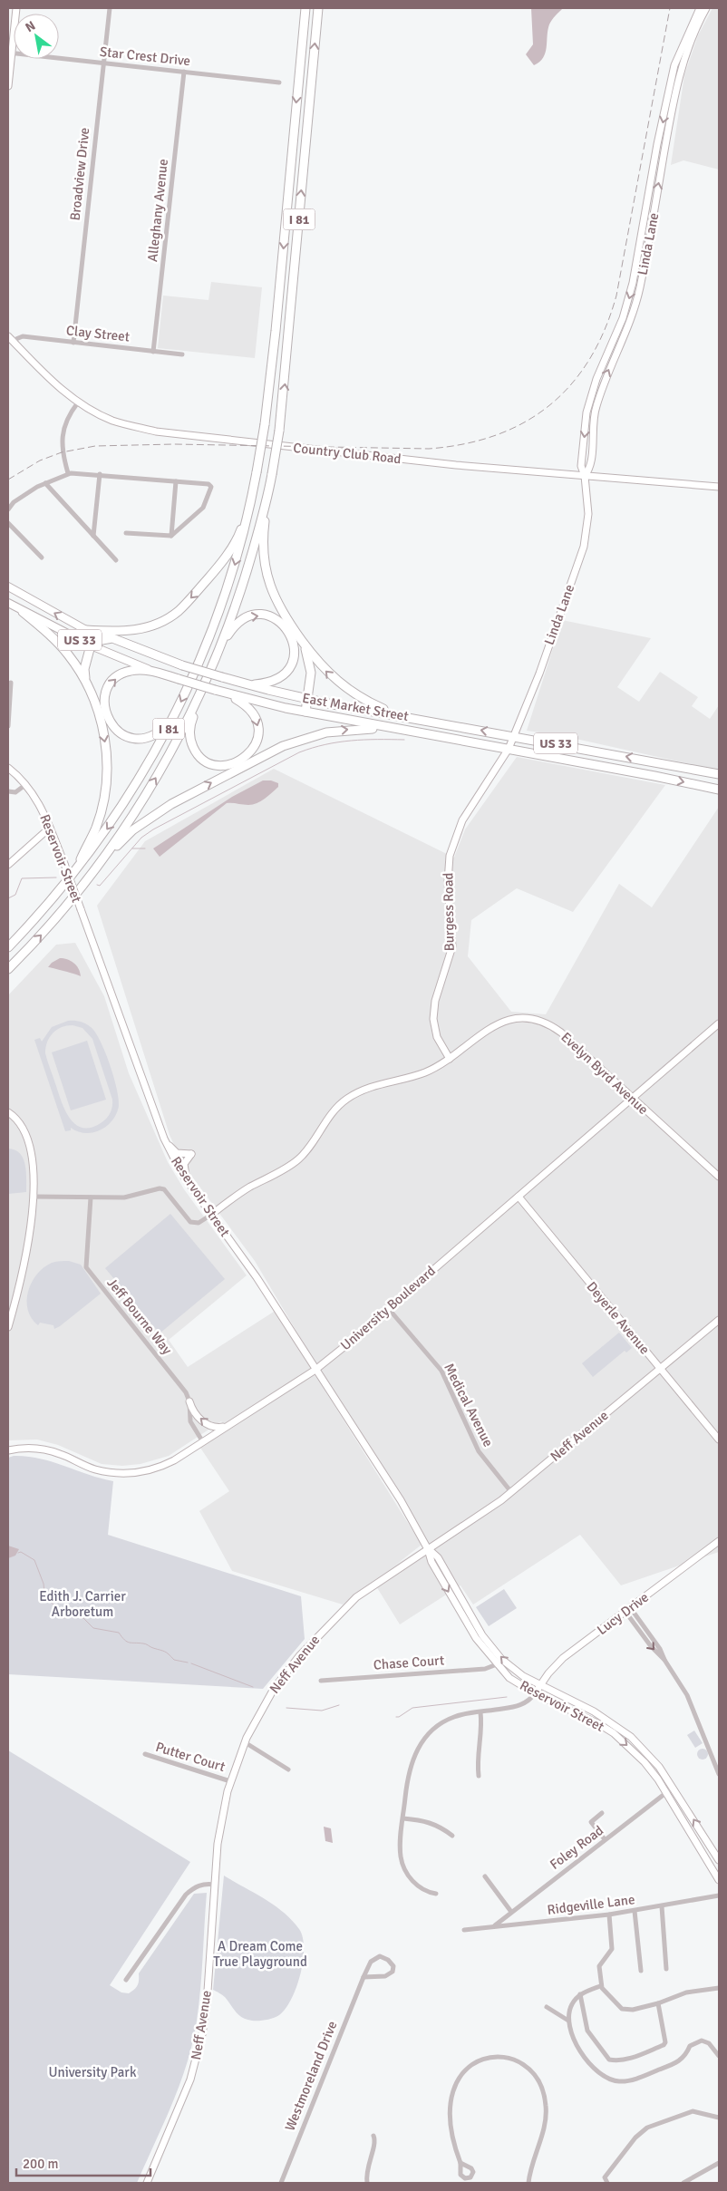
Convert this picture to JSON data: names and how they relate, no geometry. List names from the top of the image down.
{
  "streets": {
    "highway": ["I 81", "US 33", "East Market Street"],
    "street": [
      "Star Crest Drive",
      "Broadview Drive",
      "Alleghany Avenue",
      "Linda Lane",
      "Clay Street",
      "Country Club Road",
      "Reservoir Street",
      "Burgess Road",
      "Evelyn Byrd Avenue",
      "University Boulevard",
      "Jeff Bourne Way",
      "Deyerle Avenue",
      "Medical Avenue",
      "Neff Avenue",
      "Lucy Drive",
      "Chase Court",
      "Putter Court",
      "Foley Road",
      "Ridgeville Lane",
      "Westmoreland Drive"
    ]
  },
  "crossings": [
    ["Star Crest Drive", "Broadview Drive"],
    ["Star Crest Drive", "Alleghany Avenue"],
    ["Broadview Drive", "Clay Street"],
    ["Alleghany Avenue", "Clay Street"],
    ["Linda Lane", "Country Club Road"],
    ["Linda Lane", "East Market Street"],
    ["Linda Lane", "Burgess Road"],
    ["Clay Street", "Country Club Road"],
    ["East Market Street", "Burgess Road"],
    ["Reservoir Street", "Evelyn Byrd Avenue"],
    ["Reservoir Street", "University Boulevard"],
    ["Reservoir Street", "Neff Avenue"],
    ["Reservoir Street", "Lucy Drive"],
    ["Reservoir Street", "Chase Court"],
    ["Reservoir Street", "Foley Road"],
    ["Burgess Road", "Evelyn Byrd Avenue"],
    ["Evelyn Byrd Avenue", "University Boulevard"],
    ["University Boulevard", "Jeff Bourne Way"],
    ["University Boulevard", "Deyerle Avenue"],
    ["University Boulevard", "Medical Avenue"],
    ["Deyerle Avenue", "Neff Avenue"],
    ["Medical Avenue", "Neff Avenue"],
    ["Neff Avenue", "Putter Court"],
    ["Foley Road", "Ridgeville Lane"]
  ],
  "parks": ["Edith J. Carrier Arboretum", "A Dream Come True Playground", "University Park"],
  "scale_bar": "200 m",
  "north": "top left"
}
